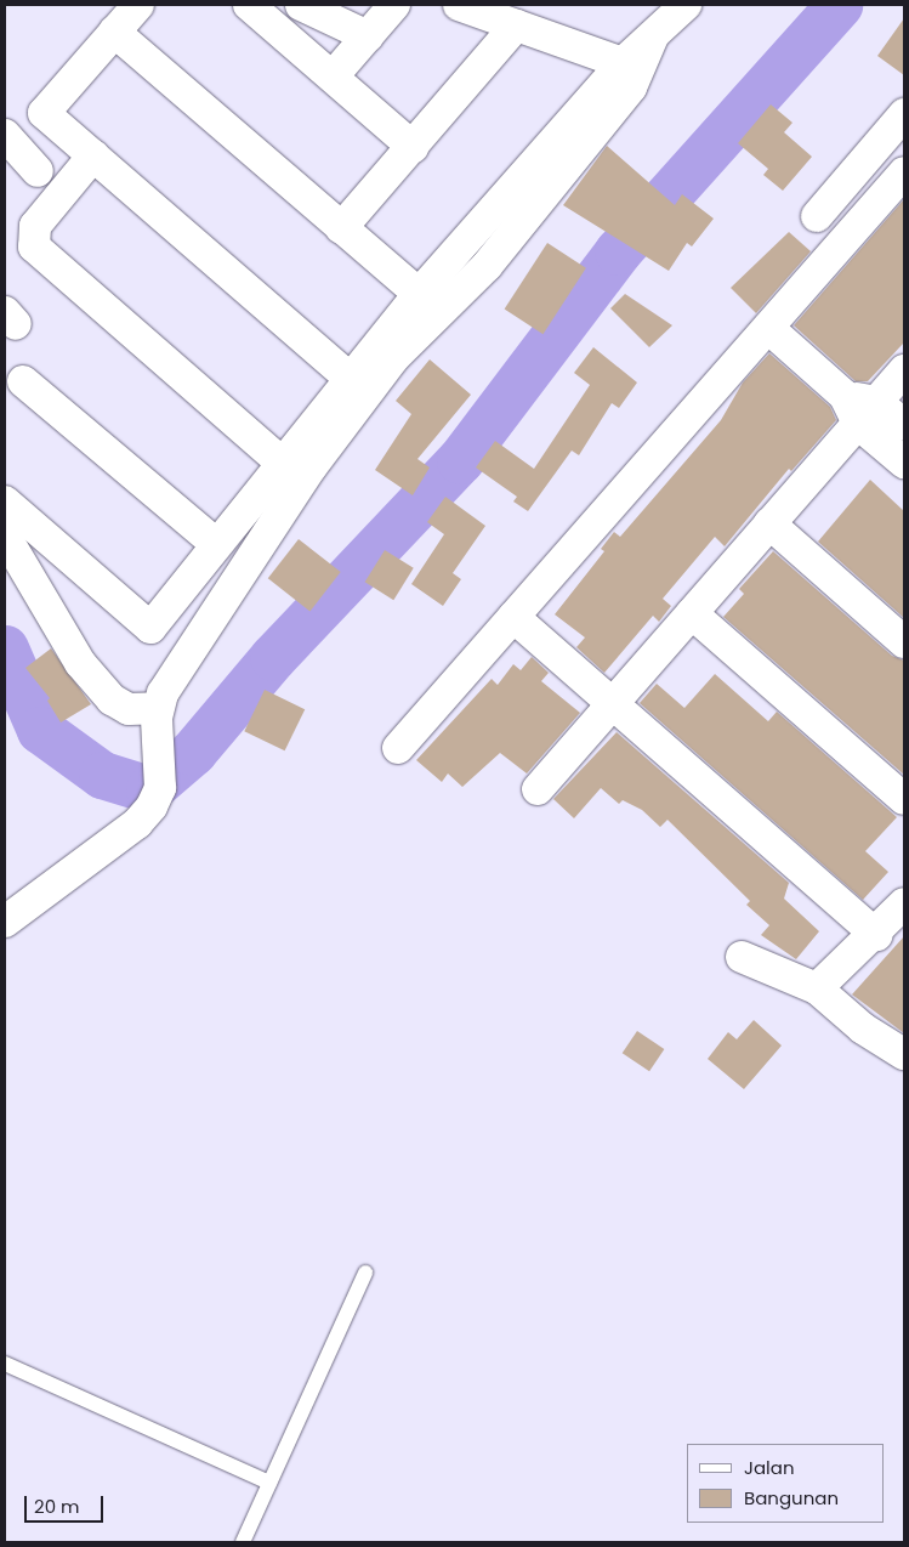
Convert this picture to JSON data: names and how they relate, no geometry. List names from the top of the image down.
{
  "legend": ["Jalan", "Bangunan"],
  "scale_bar": "20 m"
}
